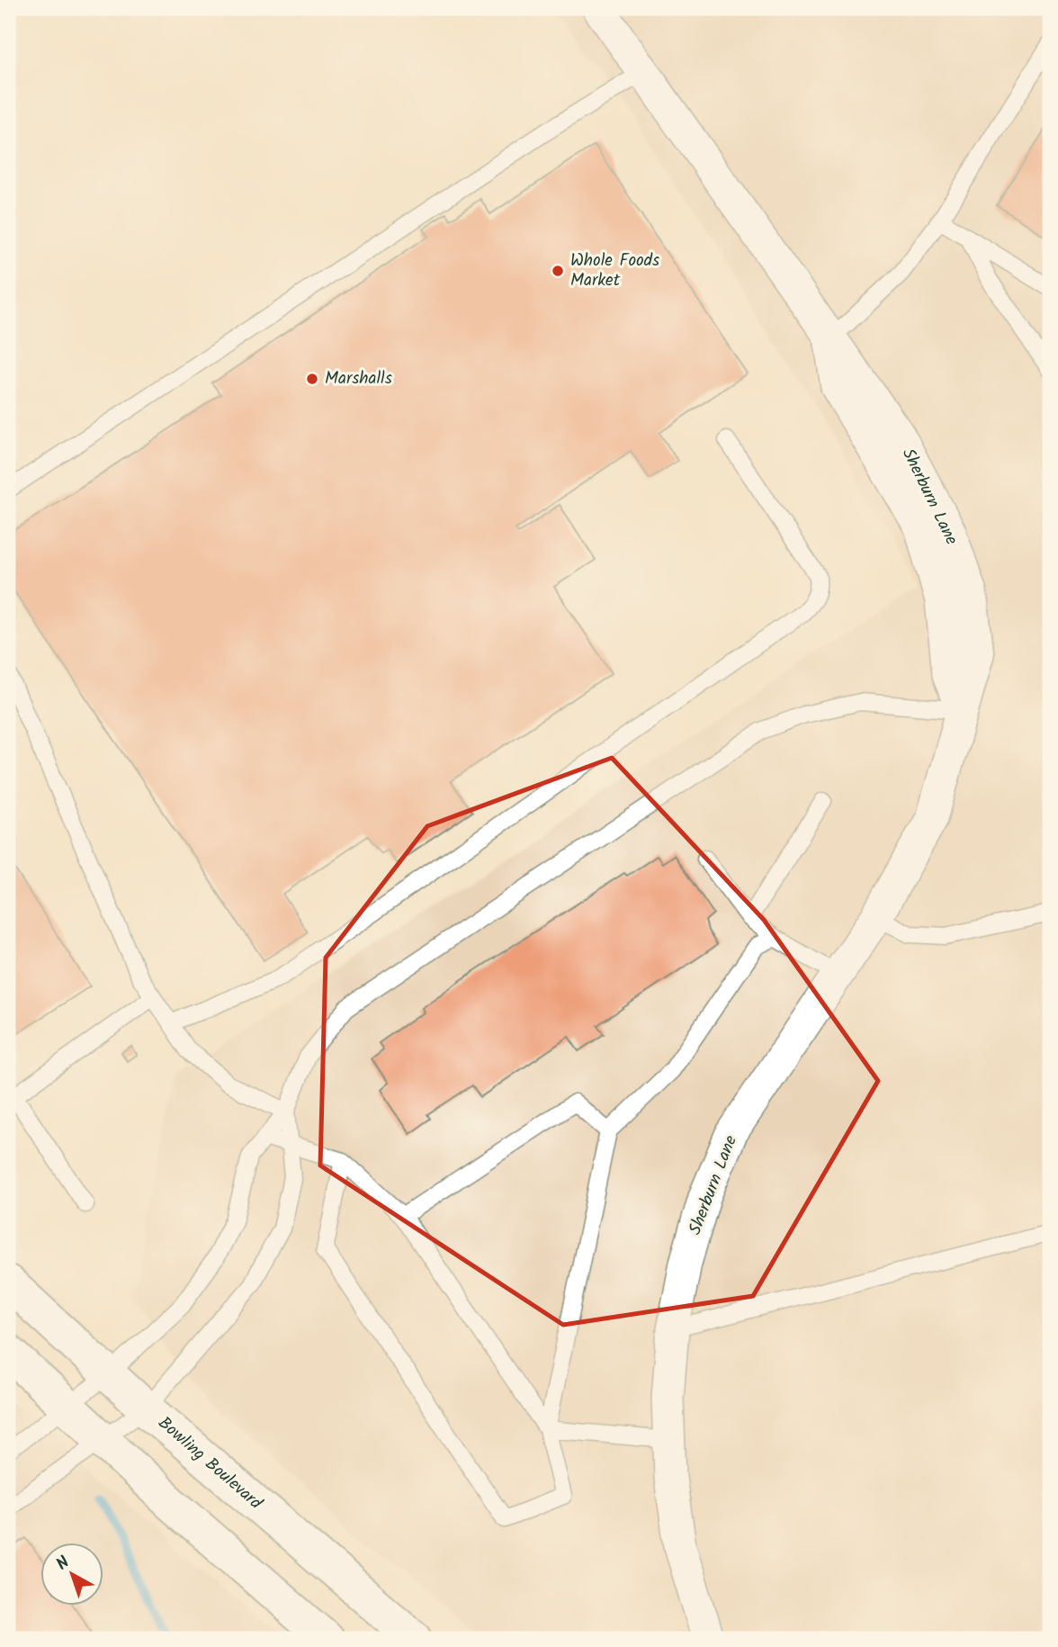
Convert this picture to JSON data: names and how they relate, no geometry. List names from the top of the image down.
{
  "streets": {
    "street": ["Sherburn Lane", "Bowling Boulevard"]
  },
  "places": ["Whole Foods Market", "Marshalls"],
  "north": "top left"
}
